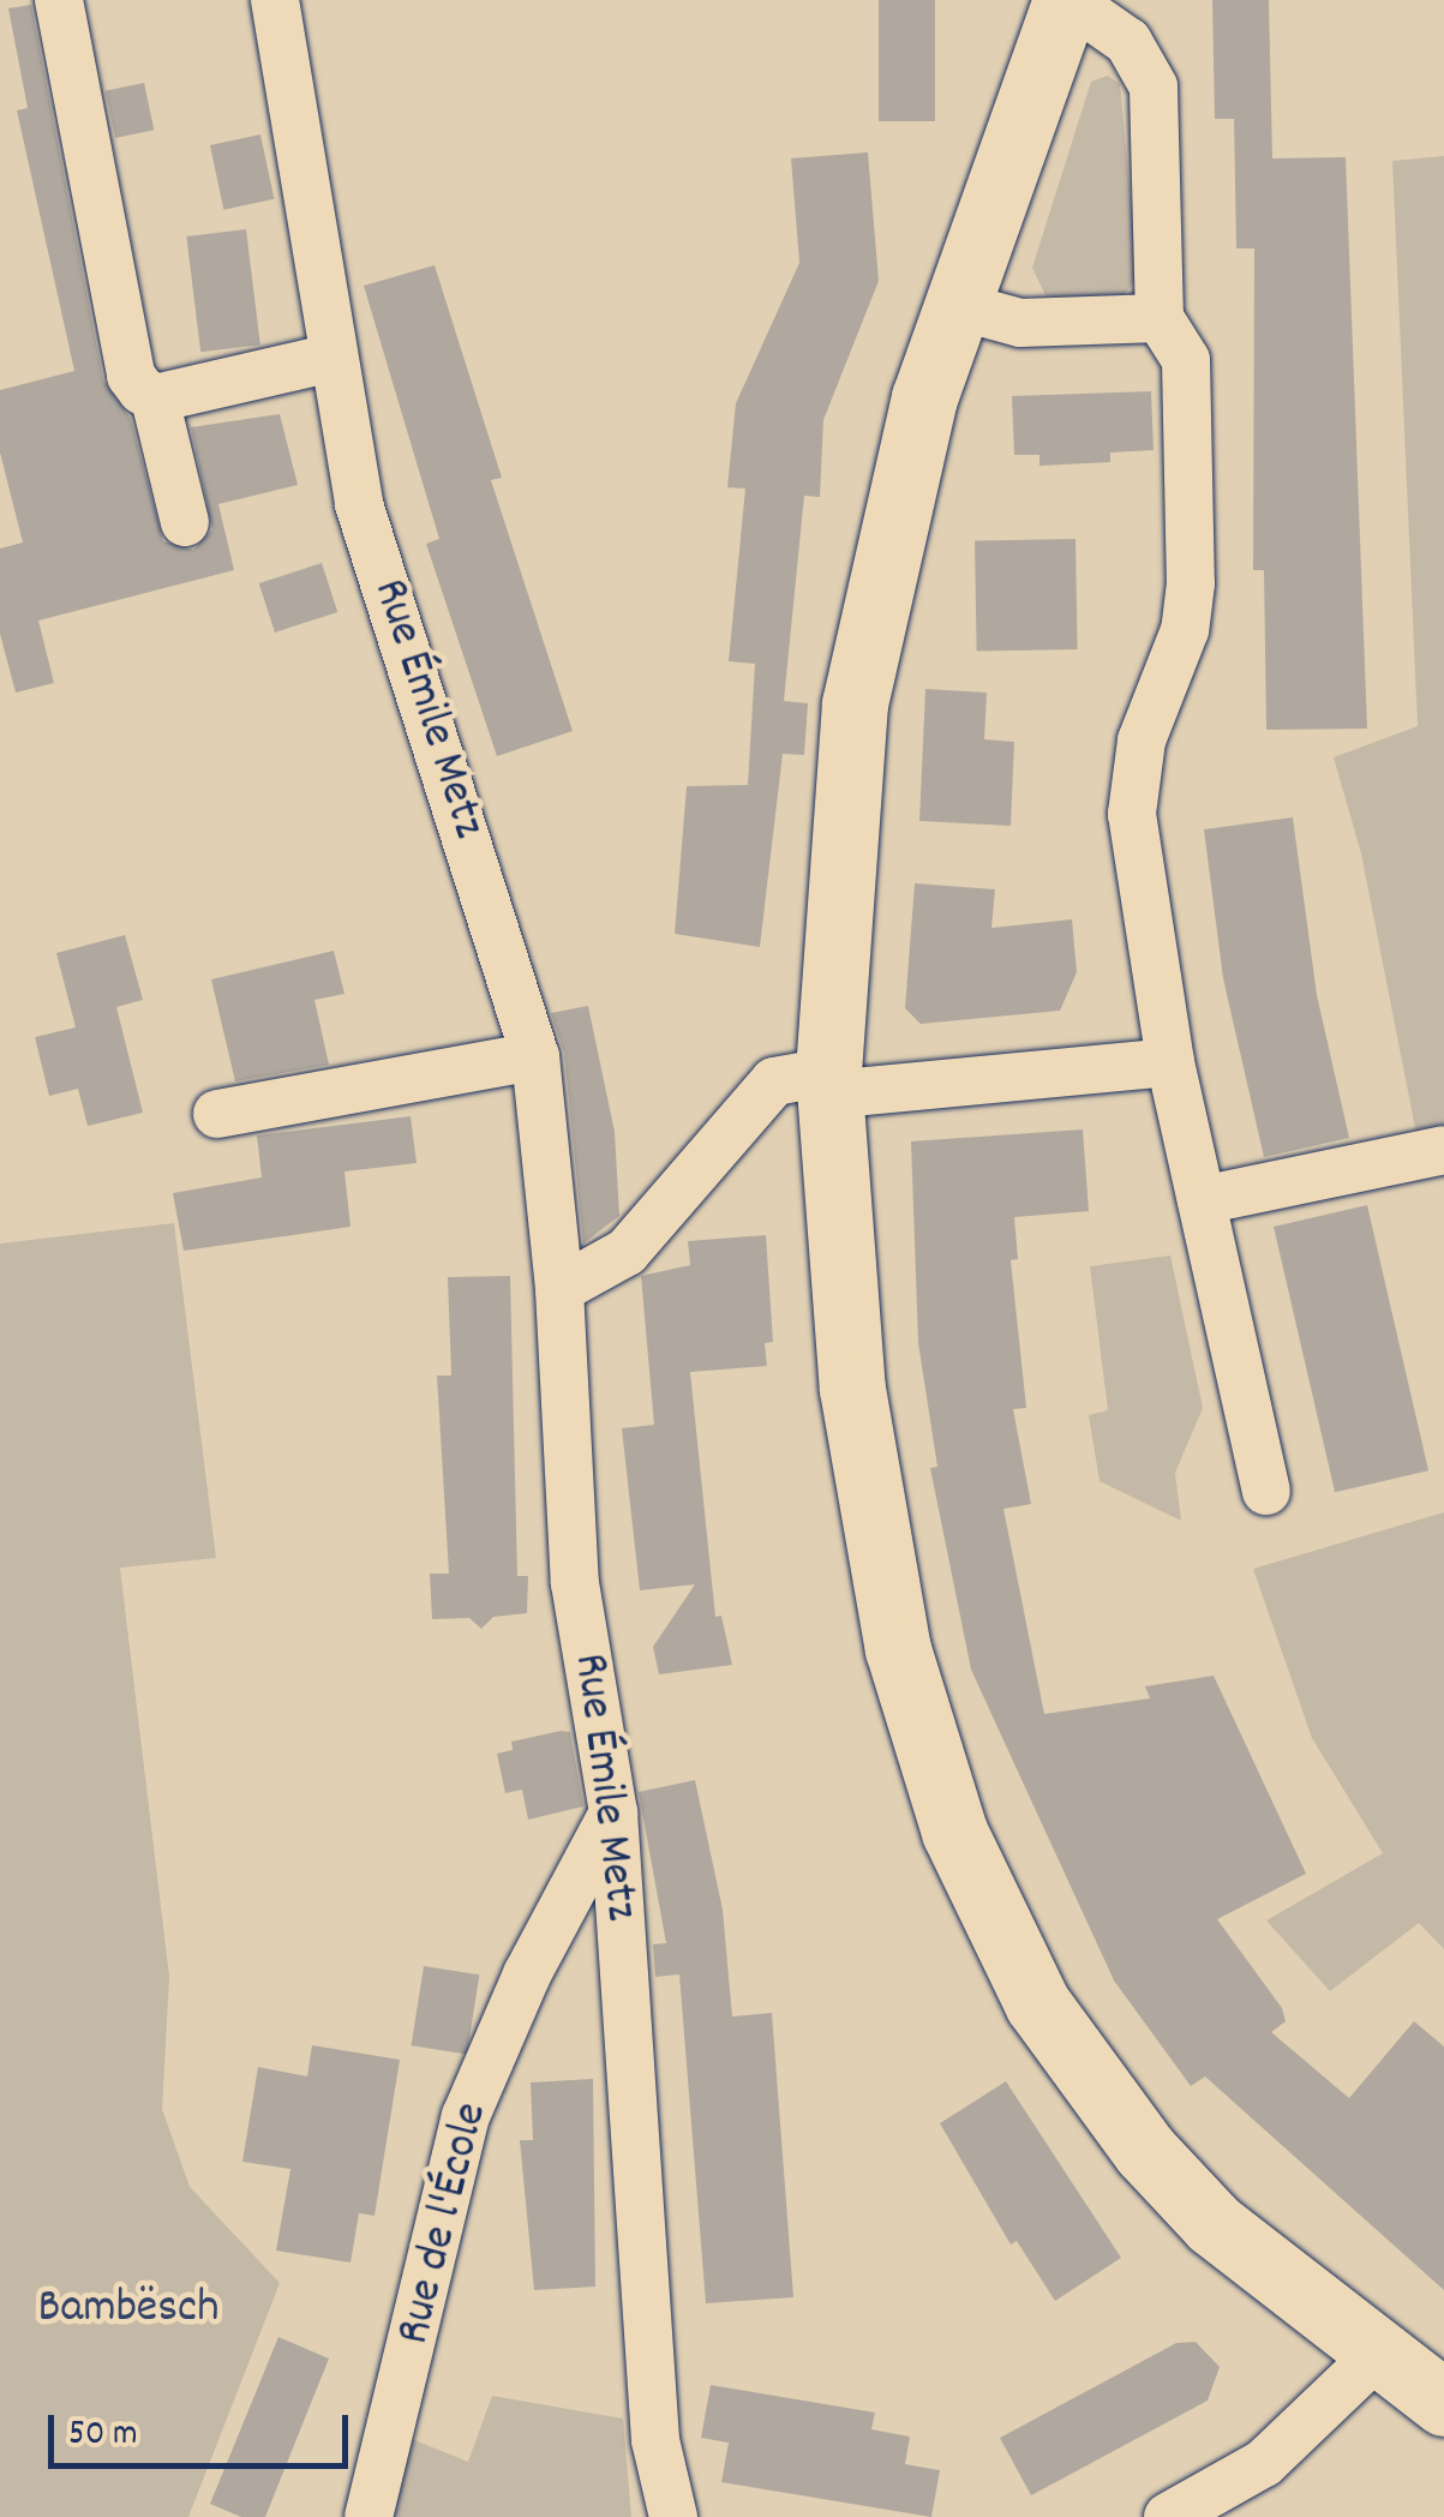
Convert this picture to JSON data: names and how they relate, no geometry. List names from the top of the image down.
{
  "streets": {
    "street": ["Rue Émile Metz", "Rue de l'École"]
  },
  "crossings": [
    ["Rue Émile Metz", "Rue de l'École"]
  ],
  "parks": ["Bambësch"],
  "scale_bar": "50 m"
}
